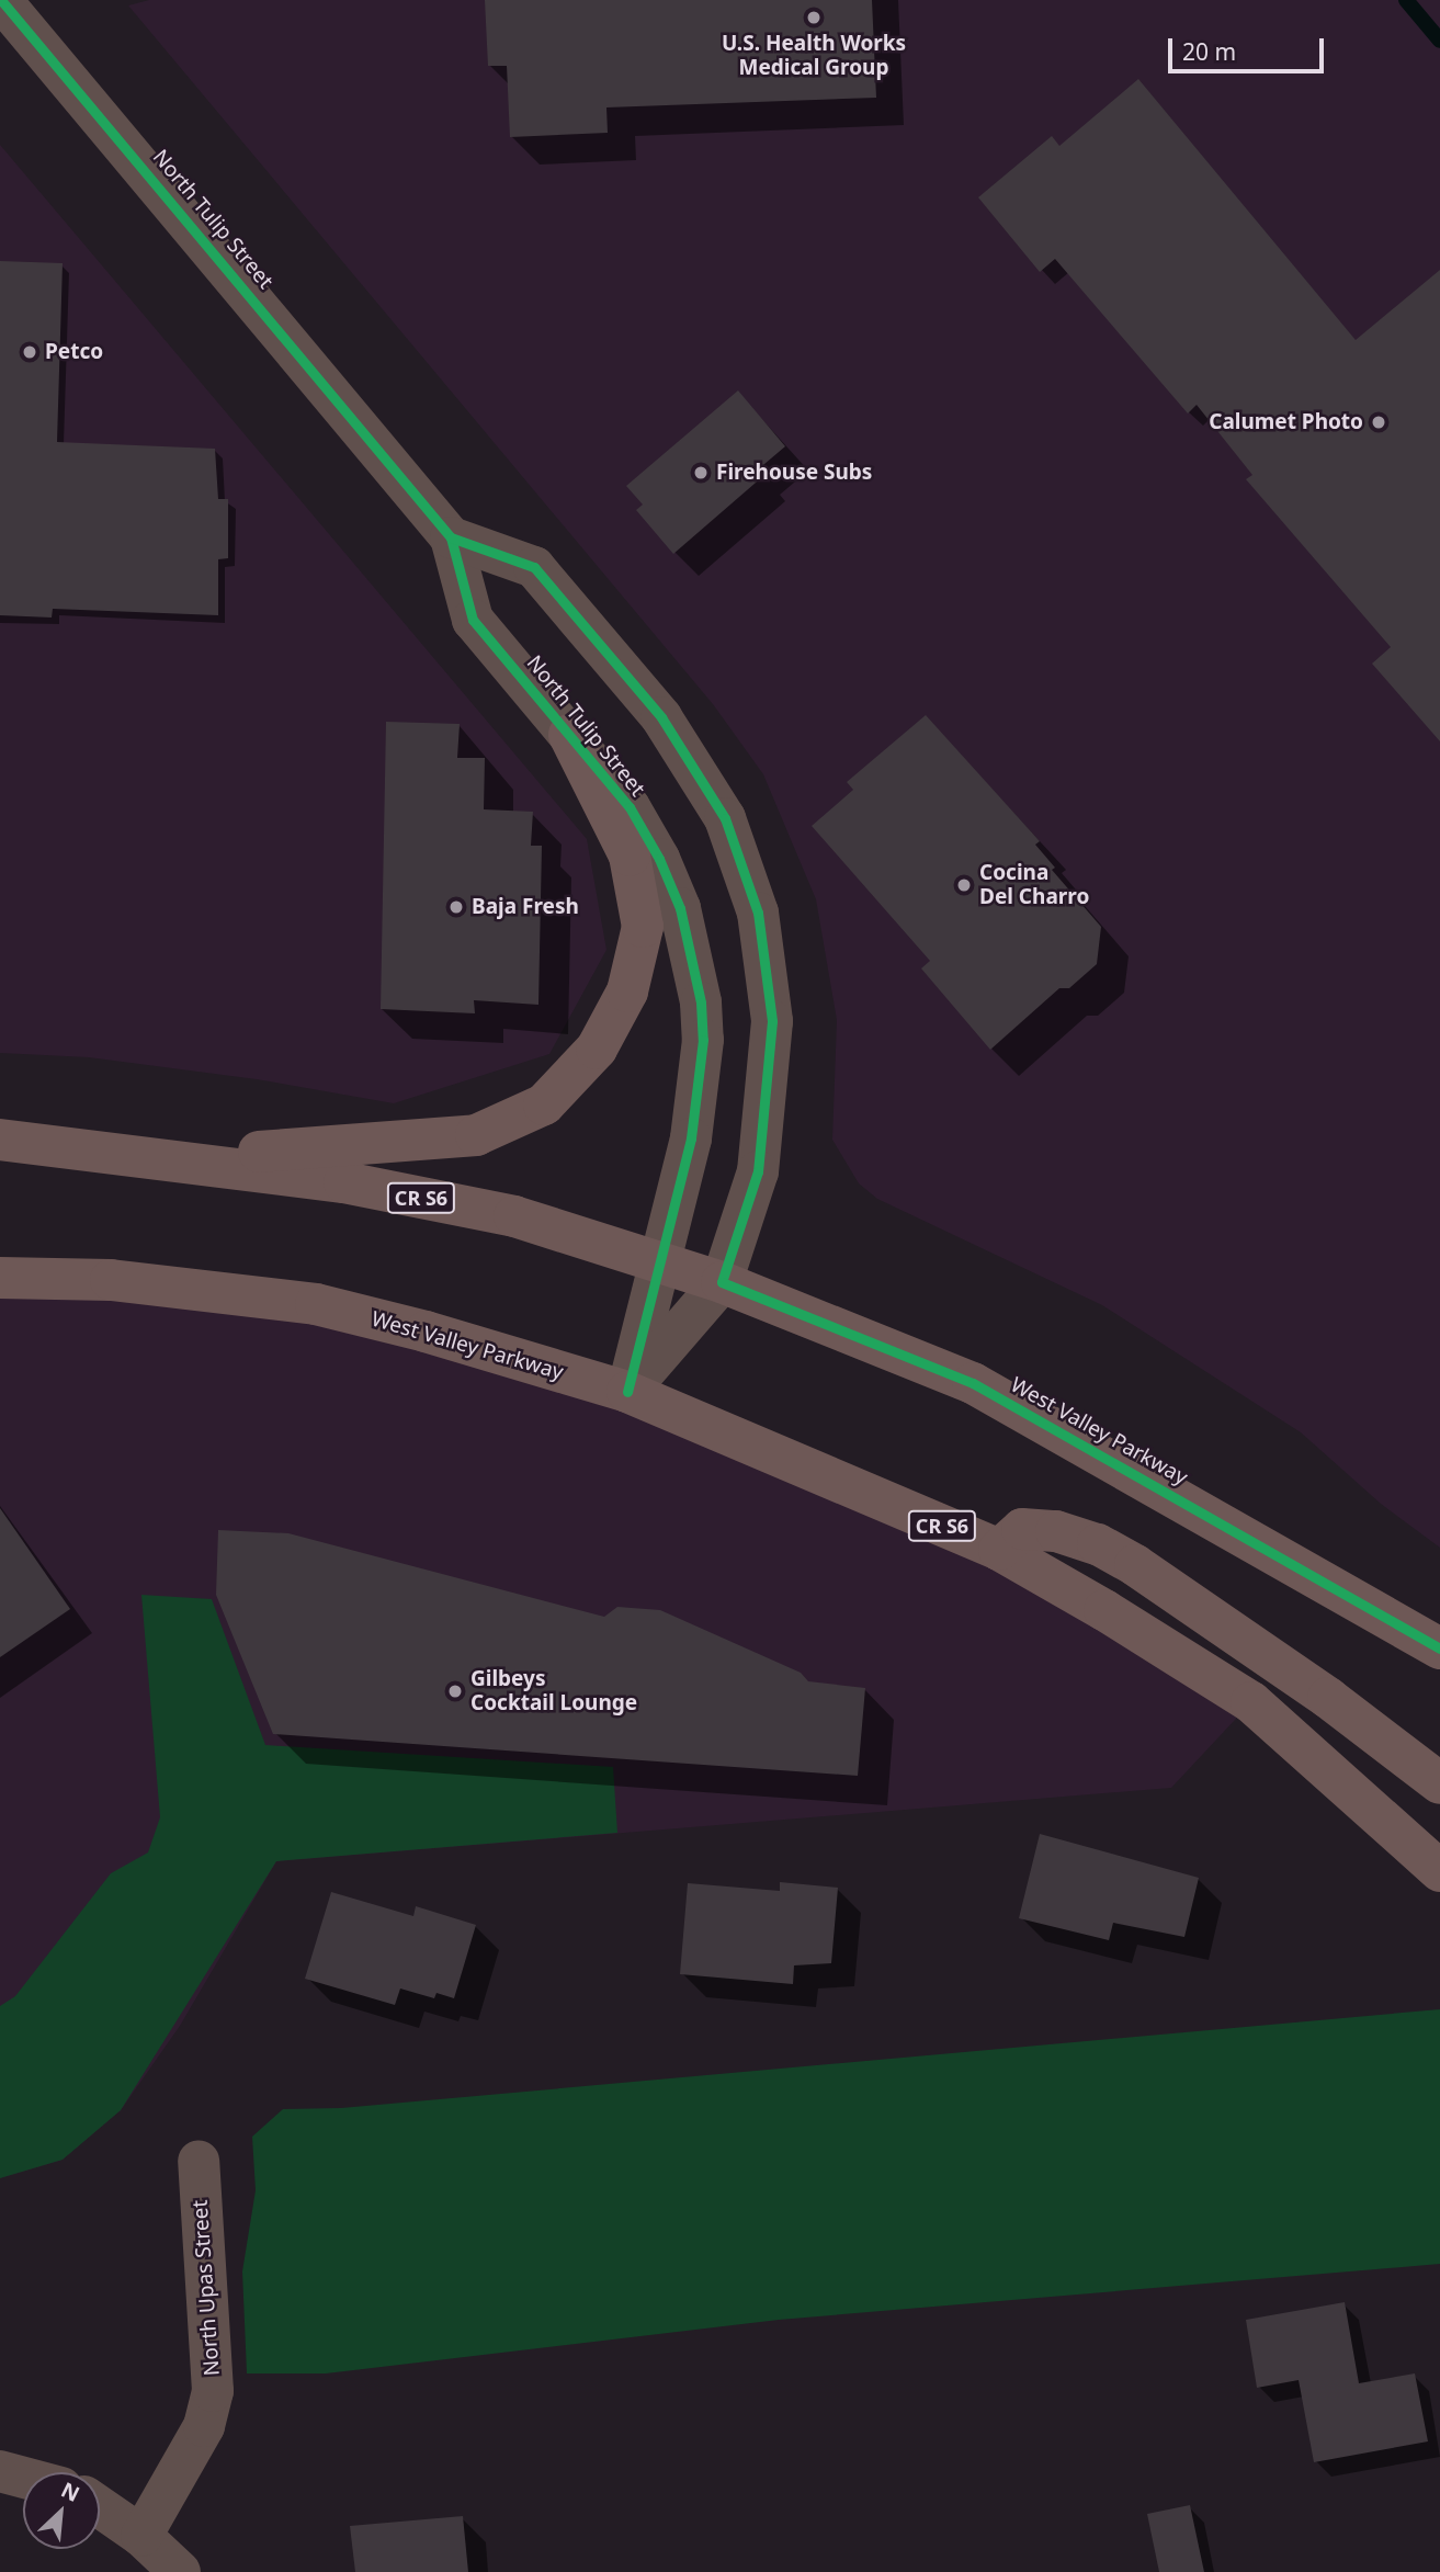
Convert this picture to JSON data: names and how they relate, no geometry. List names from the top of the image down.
{
  "streets": {
    "main road": ["CR S6", "West Valley Parkway"],
    "street": ["North Tulip Street", "North Upas Street"]
  },
  "crossings": [
    ["North Tulip Street", "West Valley Parkway"]
  ],
  "places": [
    "U.S. Health Works Medical Group",
    "Petco",
    "Calumet Photo",
    "Firehouse Subs",
    "Cocina Del Charro",
    "Baja Fresh",
    "Gilbeys Cocktail Lounge"
  ],
  "scale_bar": "20 m",
  "north": "top right"
}
